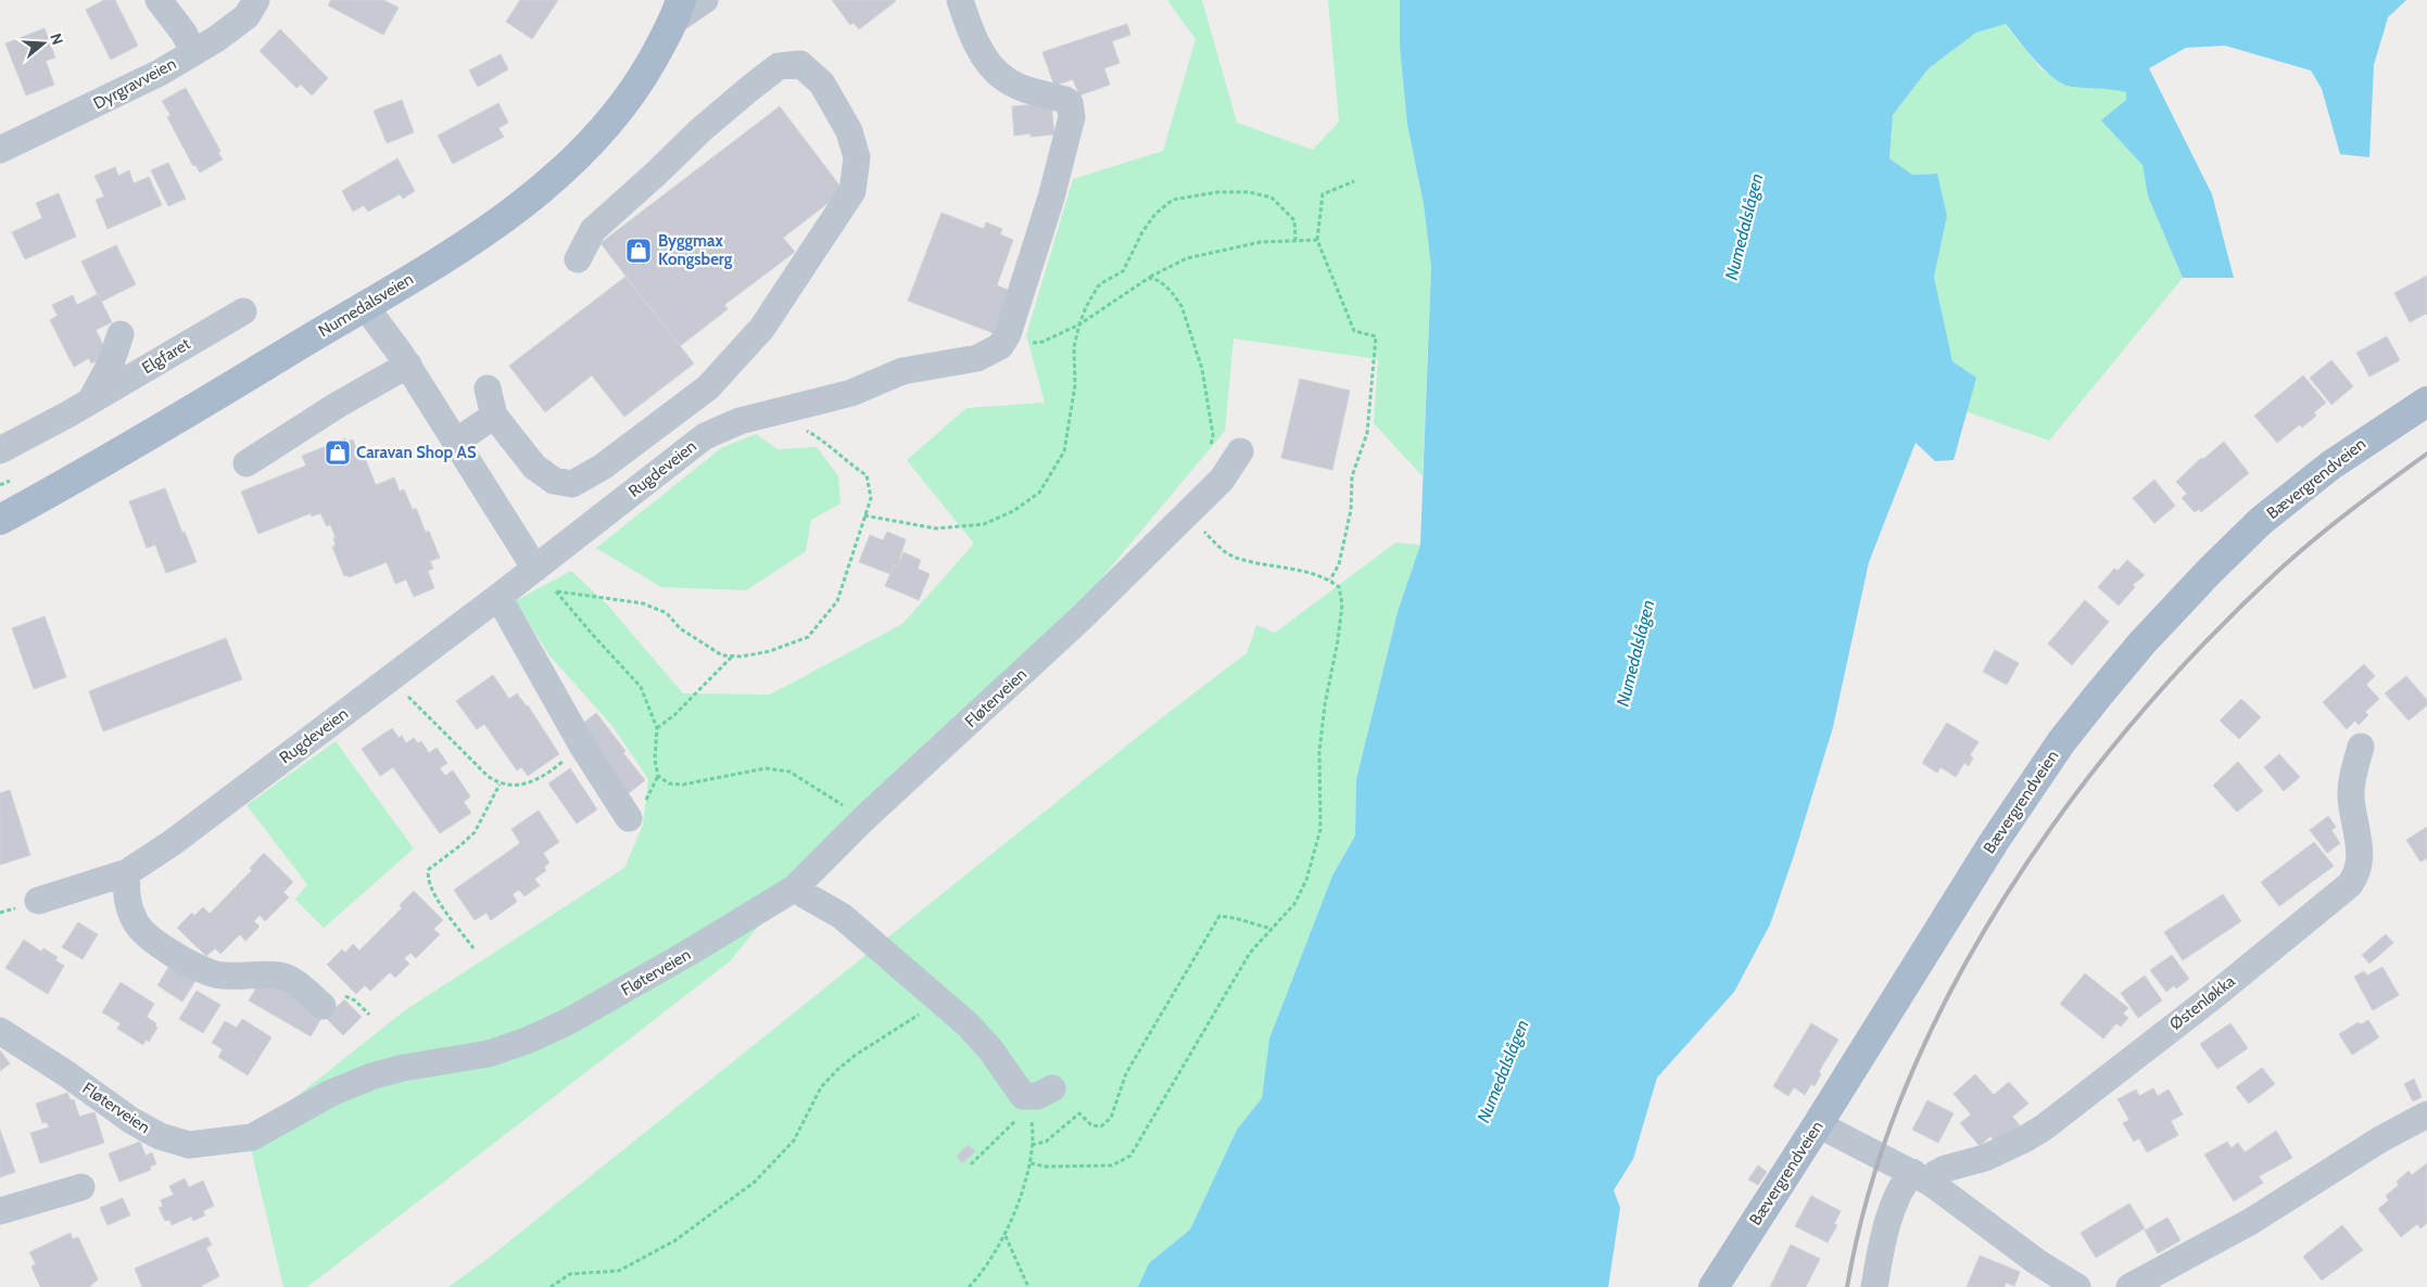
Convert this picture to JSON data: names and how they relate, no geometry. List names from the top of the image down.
{
  "streets": {
    "main road": ["Numedalsveien", "Bævergrendveien"],
    "street": [
      "Dyrgravveien",
      "Elgfaret",
      "Rugdeveien",
      "Fløterveien",
      "Østenløkka"
    ]
  },
  "water": ["Numedalslågen"],
  "places": {
    "shop": ["Byggmax Kongsberg", "Caravan Shop AS"]
  },
  "north": "right"
}
